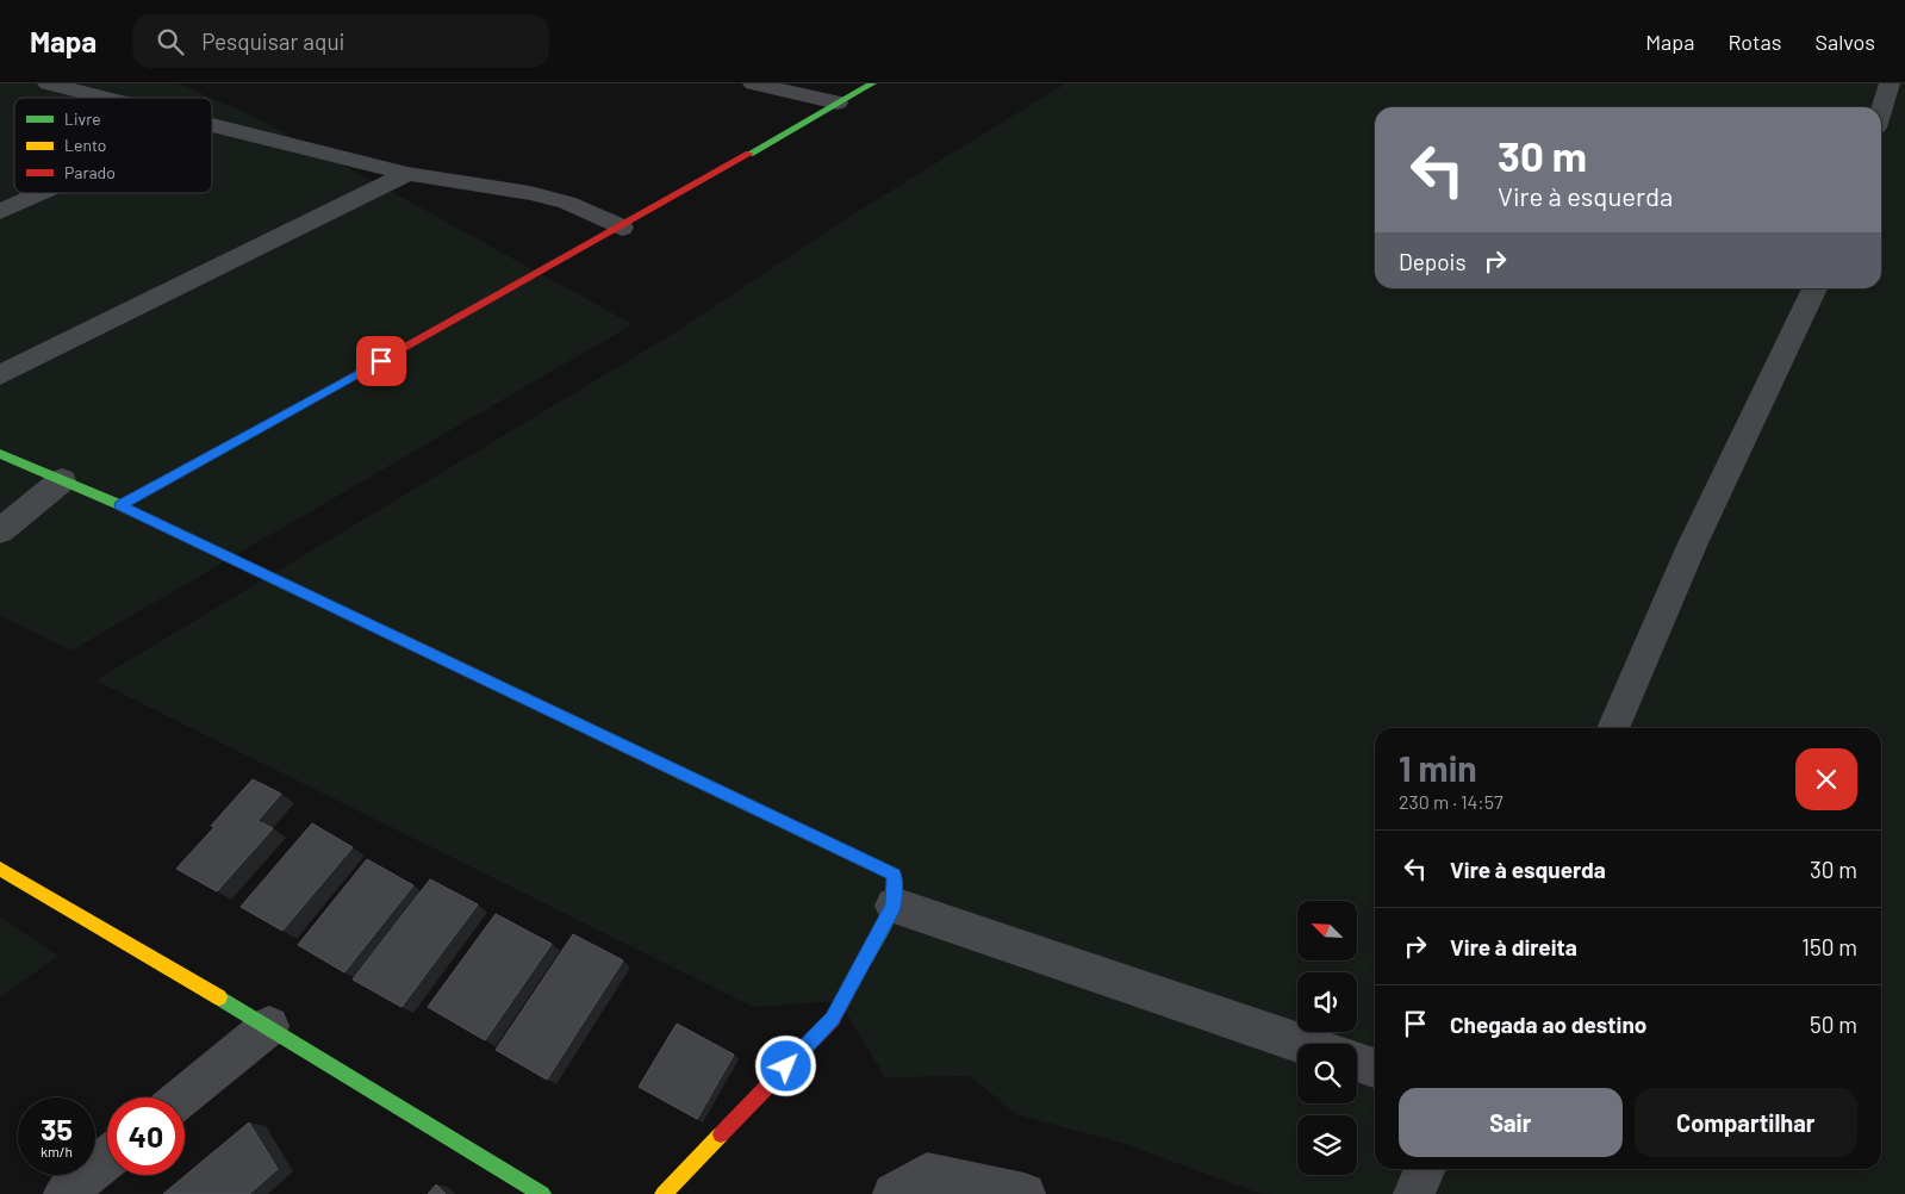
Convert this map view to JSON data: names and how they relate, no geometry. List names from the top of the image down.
{
  "legend": ["Livre", "Lento", "Parado"],
  "north": "top left",
  "page": {
    "header": "Mapa",
    "search": "Pesquisar aqui",
    "nav": ["Mapa", "Rotas", "Salvos"],
    "turn": ["30 m", "Vire à esquerda"],
    "then": "Depois",
    "heading": ["1 min", "230 m · 14:57"],
    "list": [
      {
        "name": "Vire à esquerda",
        "value": "30 m"
      },
      {
        "name": "Vire à direita",
        "value": "150 m"
      },
      {
        "name": "Chegada ao destino",
        "value": "50 m"
      }
    ],
    "buttons": ["Sair", "Compartilhar"],
    "speed": "35 km/h",
    "limit": "40"
  }
}
